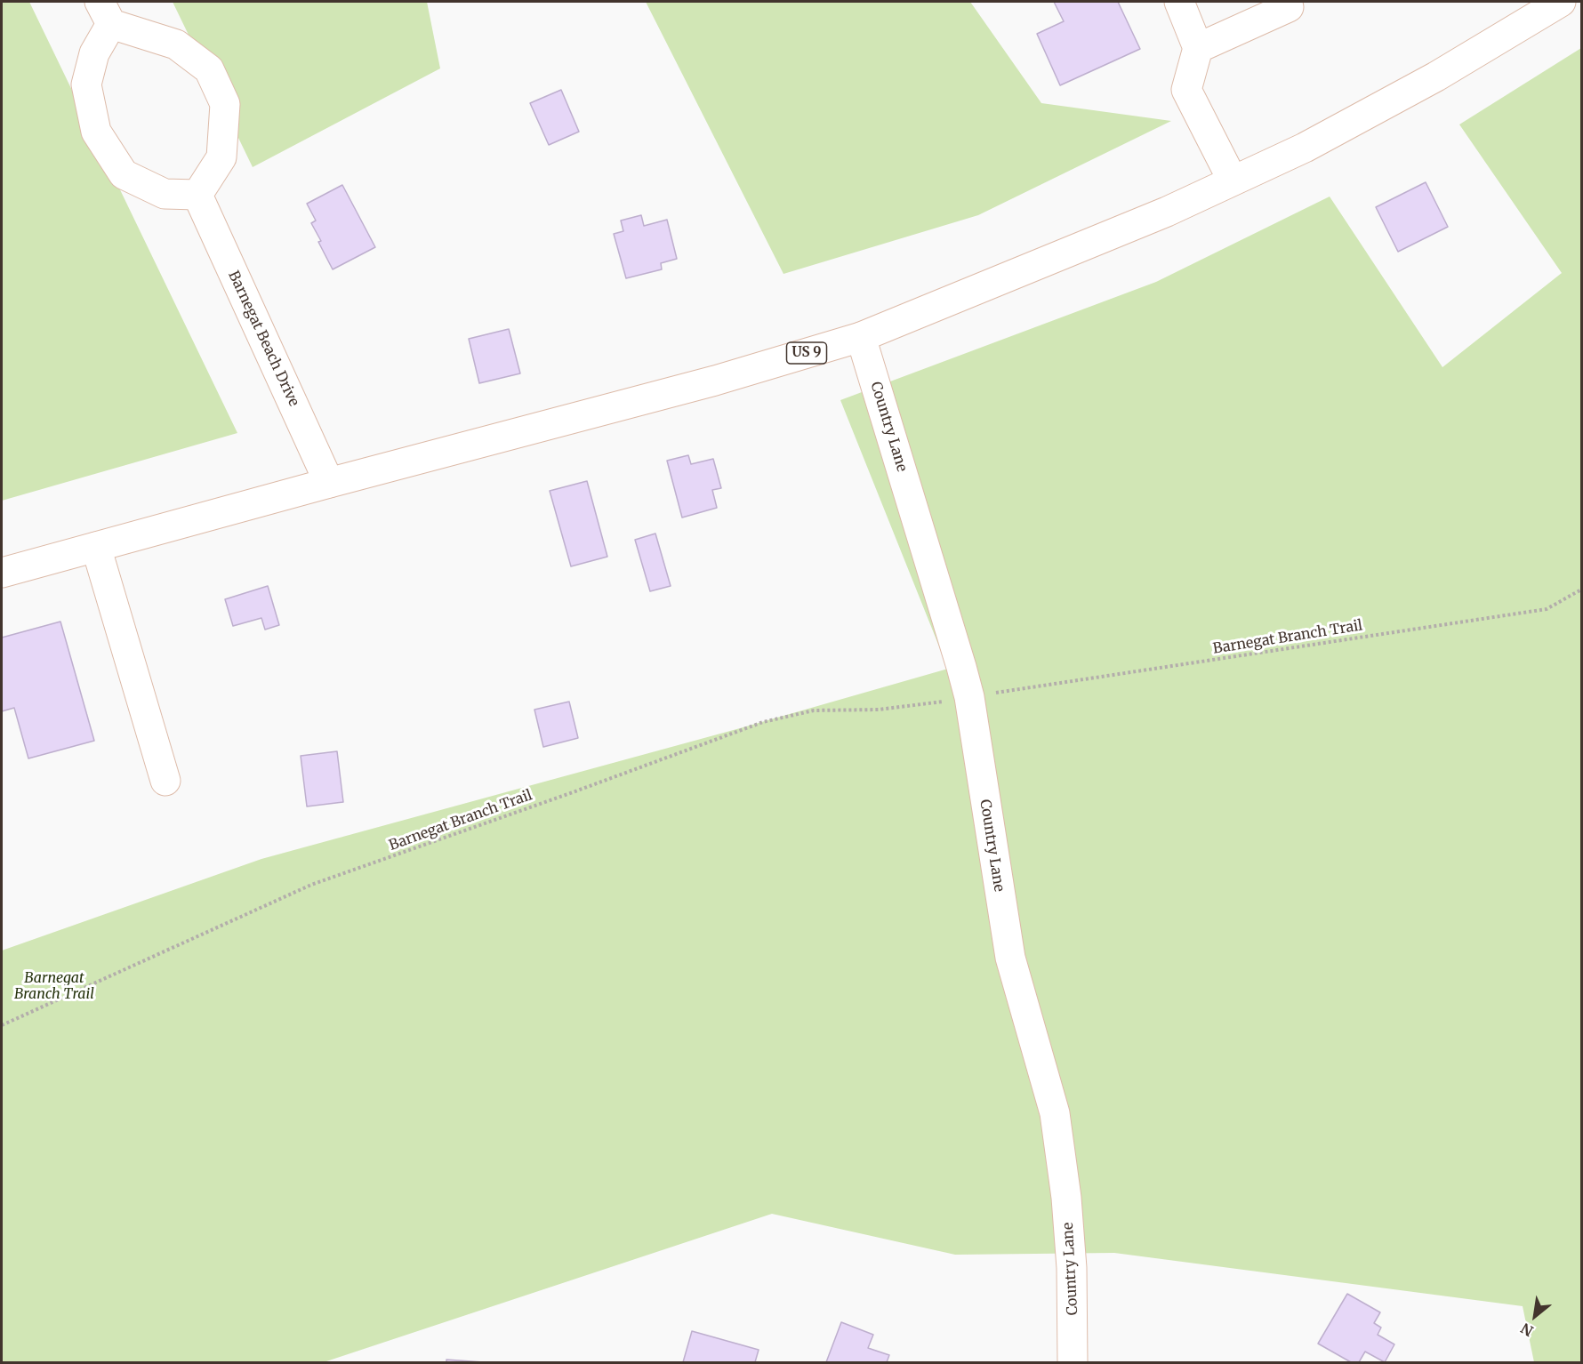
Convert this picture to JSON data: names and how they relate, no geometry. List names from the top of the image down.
{
  "streets": {
    "main road": ["Barnegat Beach Drive", "US 9", "Country Lane"],
    "path": ["Barnegat Branch Trail"]
  },
  "crossings": [
    ["Barnegat Beach Drive", "US 9"],
    ["US 9", "Country Lane"]
  ],
  "parks": ["Barnegat Branch Trail"],
  "north": "bottom left"
}
